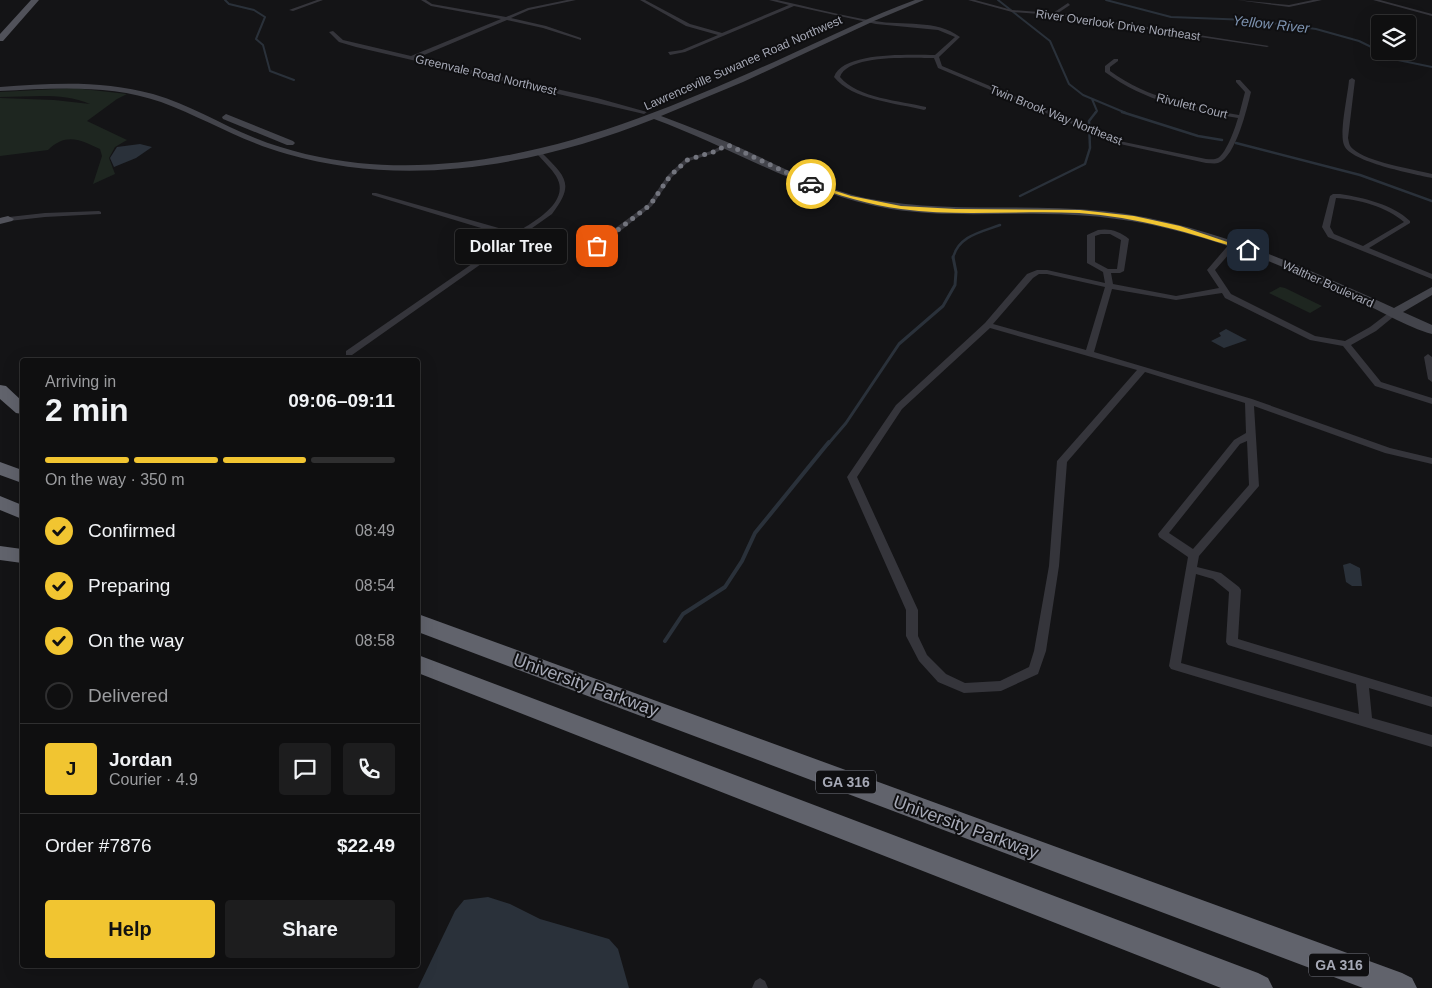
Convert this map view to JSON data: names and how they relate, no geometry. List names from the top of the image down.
{
  "streets": {
    "highway": ["University Parkway", "GA 316"],
    "main road": ["Lawrenceville Suwanee Road Northwest", "Walther Boulevard"],
    "street": [
      "River Overlook Drive Northeast",
      "Greenvale Road Northwest",
      "Rivulett Court",
      "Twin Brook Way Northeast"
    ]
  },
  "crossings": [
    ["Lawrenceville Suwanee Road Northwest", "Greenvale Road Northwest"],
    ["Lawrenceville Suwanee Road Northwest", "Walther Boulevard"],
    ["Greenvale Road Northwest", "Walther Boulevard"],
    ["Rivulett Court", "Twin Brook Way Northeast"]
  ],
  "water": ["Yellow River"],
  "places": ["Dollar Tree"],
  "page": {
    "bubble": "Dollar Tree",
    "heading": ["2 min", "Arriving in", "09:06–09:11"],
    "panel": [
      "Jordan",
      "Courier · 4.9",
      "Order #7876",
      "$22.49"
    ],
    "bar": "On the way · 350 m",
    "list": [
      ["Confirmed", "08:49"],
      ["Preparing", "08:54"],
      ["On the way", "08:58"],
      "Delivered"
    ],
    "round": "J",
    "buttons": ["Help", "Share"]
  }
}
